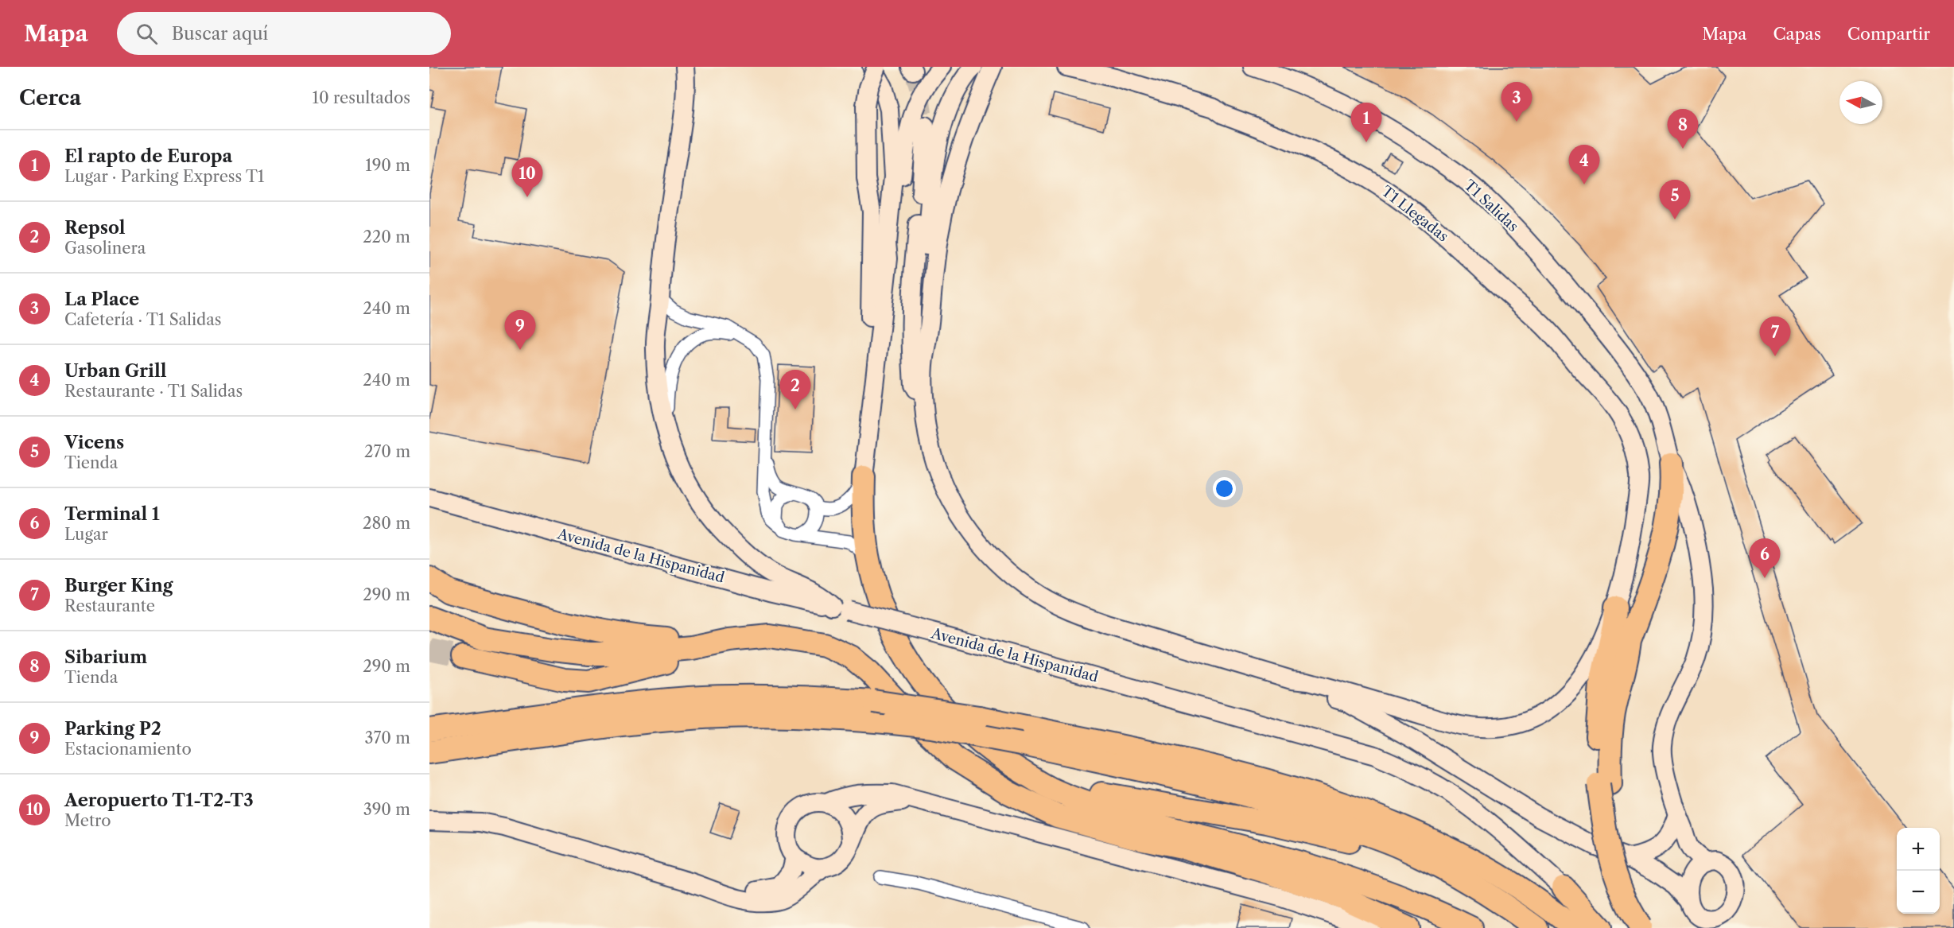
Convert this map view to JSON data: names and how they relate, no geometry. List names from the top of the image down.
{
  "streets": {
    "street": ["T1 Salidas", "T1 Llegadas", "Avenida de la Hispanidad"]
  },
  "north": "left",
  "page": {
    "header": "Mapa",
    "search": "Buscar aquí",
    "nav": ["Mapa", "Capas", "Compartir"],
    "heading": ["Cerca", "10 resultados"],
    "pins": [
      "3",
      "1",
      "8",
      "4",
      "10",
      "5",
      "9",
      "7",
      "2",
      "6"
    ],
    "list": [
      {
        "mark": "1",
        "name": "El rapto de Europa",
        "note": "Lugar · Parking Express T1",
        "value": "190 m"
      },
      {
        "mark": "2",
        "name": "Repsol",
        "note": "Gasolinera",
        "value": "220 m"
      },
      {
        "mark": "3",
        "name": "La Place",
        "note": "Cafetería · T1 Salidas",
        "value": "240 m"
      },
      {
        "mark": "4",
        "name": "Urban Grill",
        "note": "Restaurante · T1 Salidas",
        "value": "240 m"
      },
      {
        "mark": "5",
        "name": "Vicens",
        "note": "Tienda",
        "value": "270 m"
      },
      {
        "mark": "6",
        "name": "Terminal 1",
        "note": "Lugar",
        "value": "280 m"
      },
      {
        "mark": "7",
        "name": "Burger King",
        "note": "Restaurante",
        "value": "290 m"
      },
      {
        "mark": "8",
        "name": "Sibarium",
        "note": "Tienda",
        "value": "290 m"
      },
      {
        "mark": "9",
        "name": "Parking P2",
        "note": "Estacionamiento",
        "value": "370 m"
      },
      {
        "mark": "10",
        "name": "Aeropuerto T1-T2-T3",
        "note": "Metro",
        "value": "390 m"
      }
    ],
    "map_buttons": ["+", "−"]
  }
}
